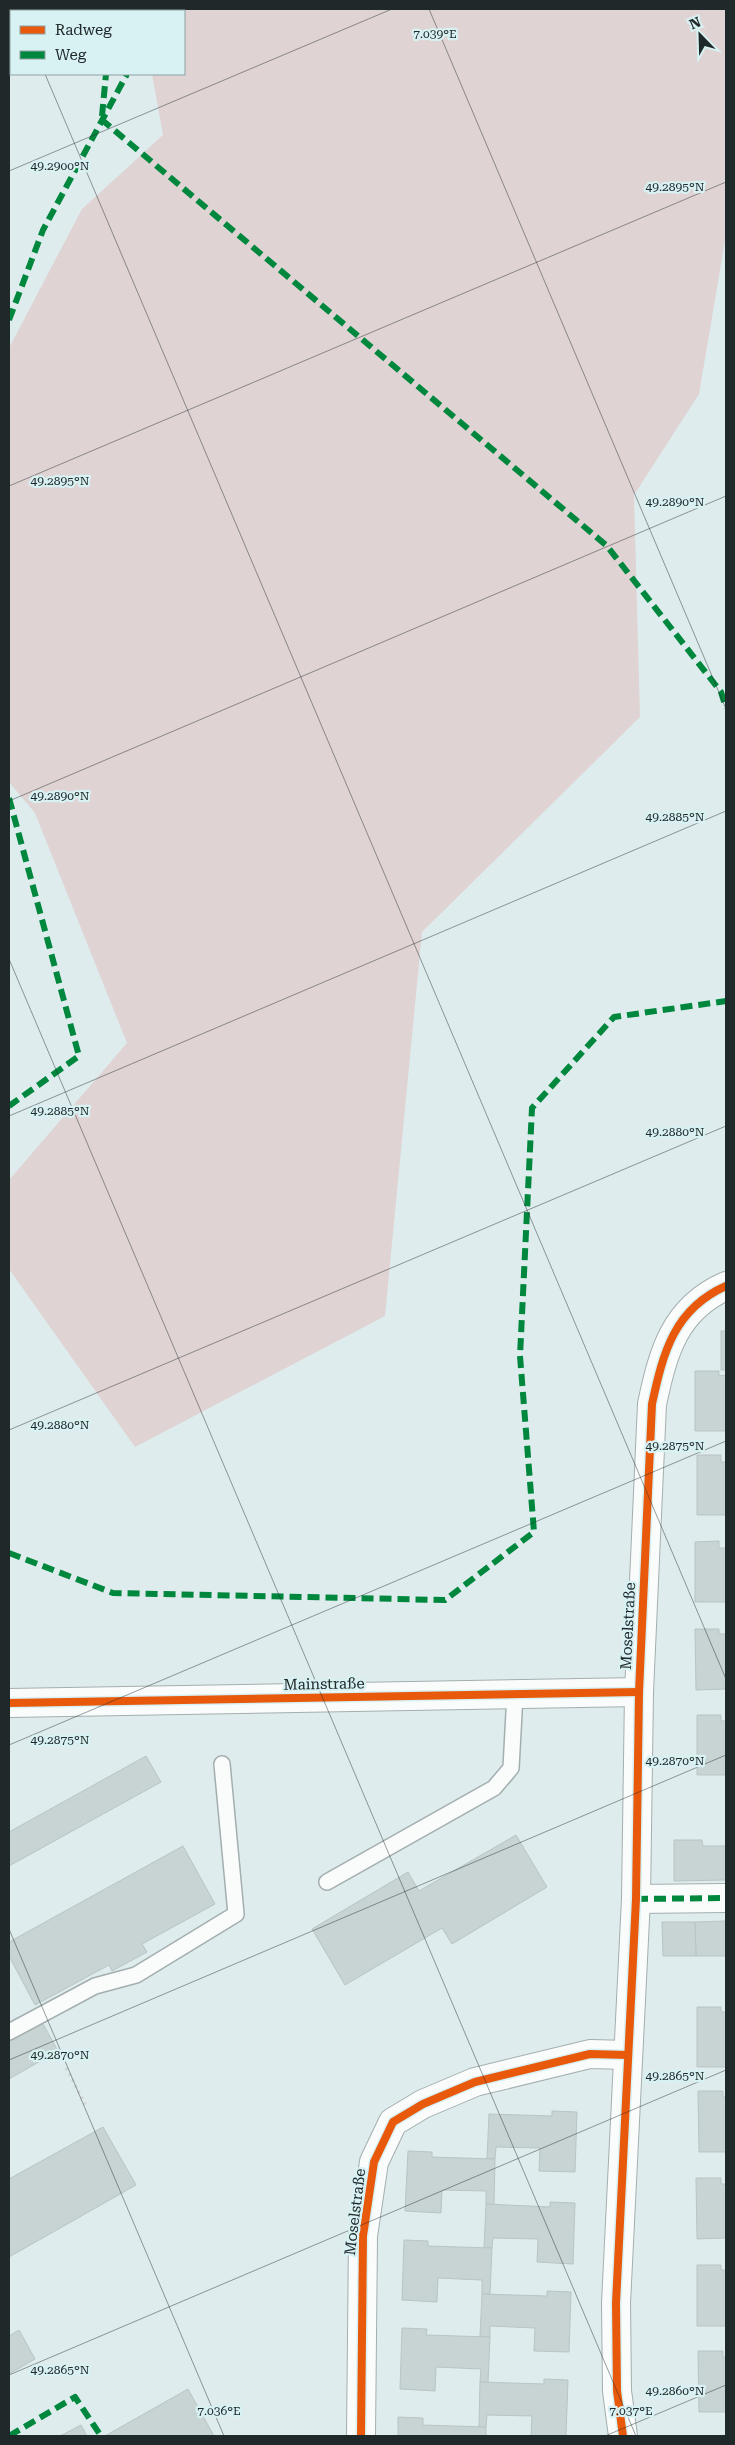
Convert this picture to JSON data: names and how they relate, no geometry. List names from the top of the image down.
{
  "streets": {
    "street": ["Moselstraße", "Mainstraße"]
  },
  "crossings": [
    ["Moselstraße", "Mainstraße"]
  ],
  "legend": ["Radweg", "Weg"],
  "north": "top left",
  "coordinates": [
    "7.039°E",
    "49.2900°N",
    "49.2895°N",
    "49.2890°N",
    "49.2885°N",
    "49.2880°N",
    "49.2875°N",
    "49.2870°N",
    "49.2865°N",
    "49.2860°N",
    "7.036°E",
    "7.037°E"
  ]
}
